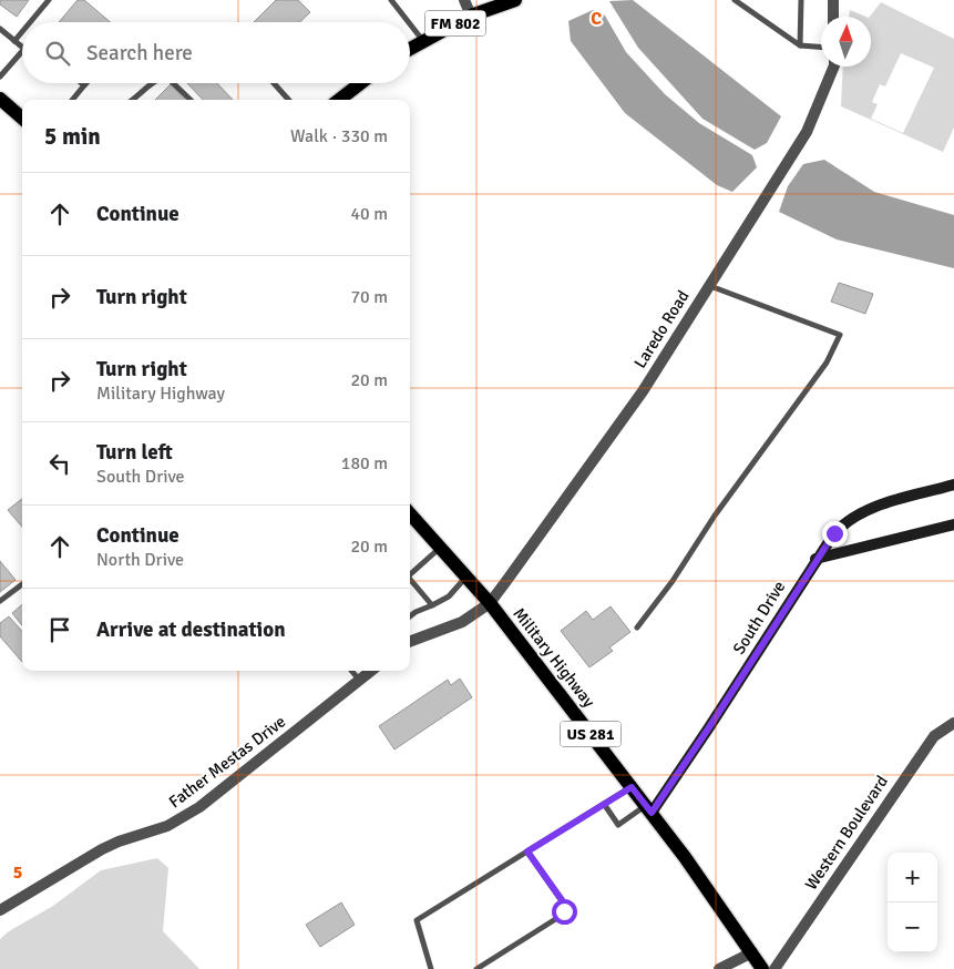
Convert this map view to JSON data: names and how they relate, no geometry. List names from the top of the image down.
{
  "streets": {
    "main road": ["FM 802", "Military Highway", "US 281"],
    "street": [
      "Laredo Road",
      "South Drive",
      "Father Mestas Drive",
      "Western Boulevard"
    ]
  },
  "crossings": [
    ["Laredo Road", "Military Highway"],
    ["South Drive", "Military Highway"]
  ],
  "north": "top",
  "page": {
    "search": "Search here",
    "heading": ["5 min", "Walk · 330 m"],
    "list": [
      ["Continue", "40 m"],
      ["Turn right", "70 m"],
      ["Turn right", "Military Highway", "20 m"],
      ["Turn left", "South Drive", "180 m"],
      ["Continue", "North Drive", "20 m"],
      "Arrive at destination"
    ],
    "map_buttons": ["+", "−"]
  },
  "grid": {
    "columns": ["C"],
    "rows": ["5"]
  }
}
